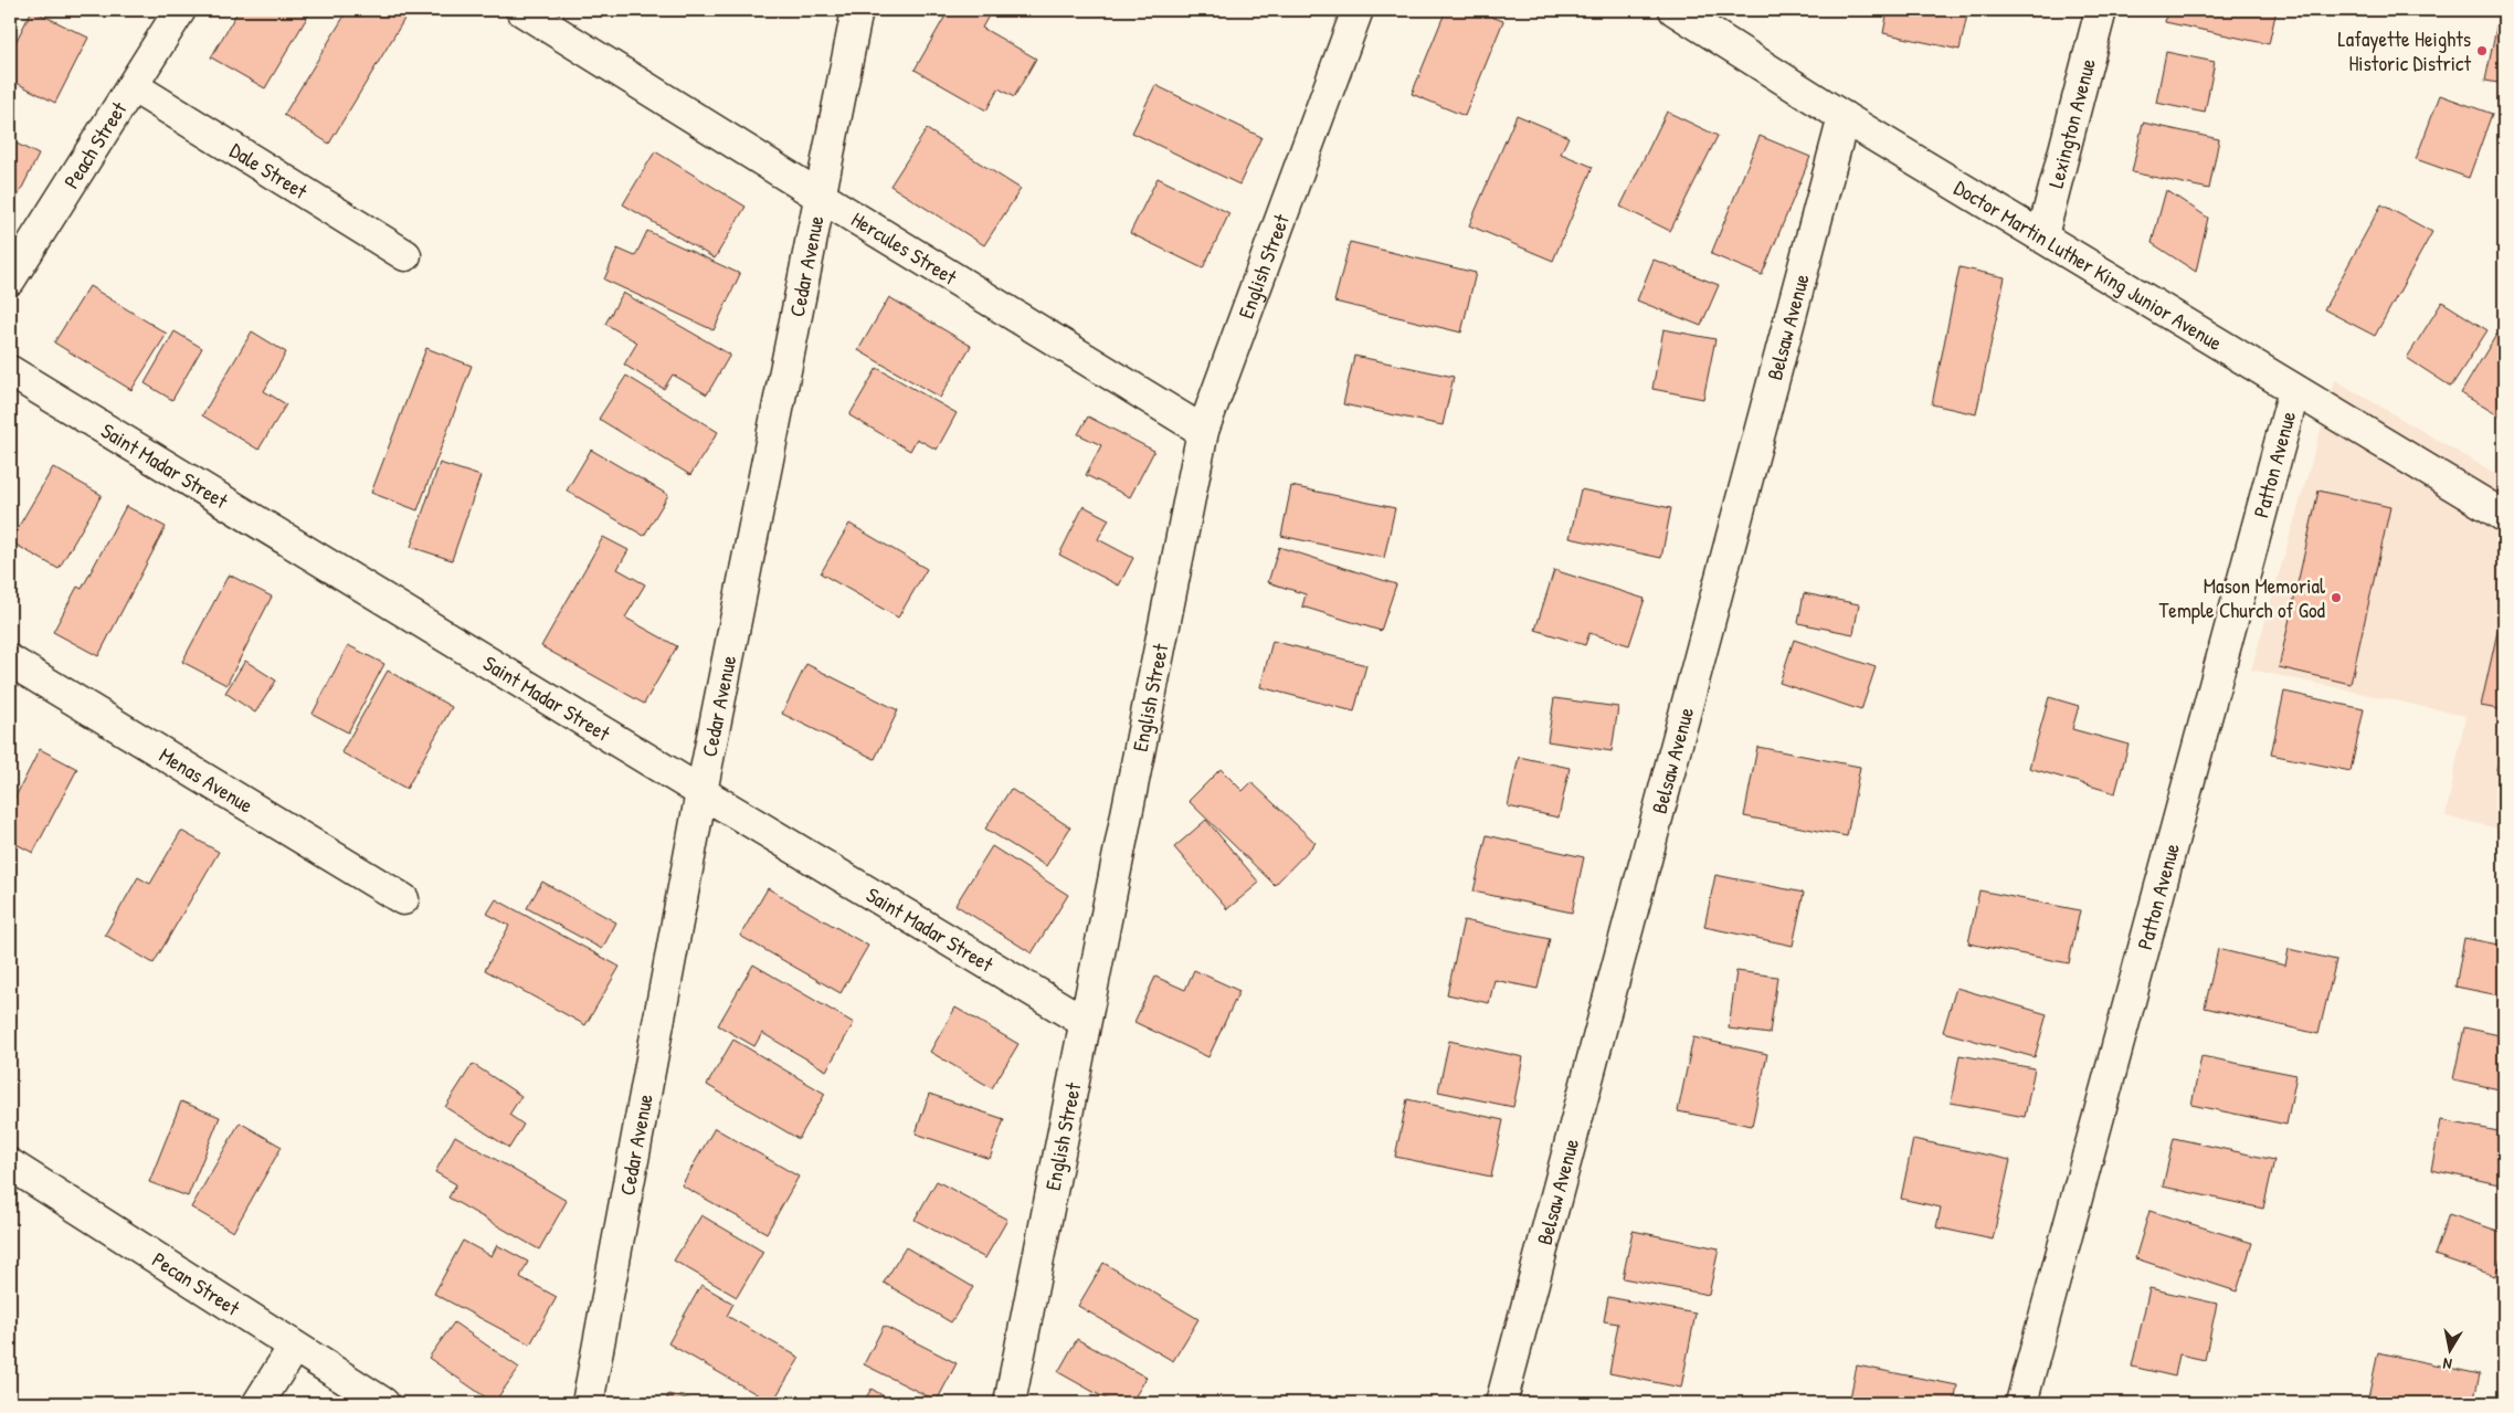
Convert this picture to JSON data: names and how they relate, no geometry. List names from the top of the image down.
{
  "streets": {
    "street": [
      "Lexington Avenue",
      "Peach Street",
      "Dale Street",
      "Hercules Street",
      "Doctor Martin Luther King Junior Avenue",
      "English Street",
      "Cedar Avenue",
      "Belsaw Avenue",
      "Patton Avenue",
      "Saint Madar Street",
      "Menas Avenue",
      "Pecan Street"
    ]
  },
  "crossings": [
    ["Lexington Avenue", "Doctor Martin Luther King Junior Avenue"],
    ["Peach Street", "Dale Street"],
    ["Hercules Street", "English Street"],
    ["Hercules Street", "Cedar Avenue"],
    ["Doctor Martin Luther King Junior Avenue", "Belsaw Avenue"],
    ["Doctor Martin Luther King Junior Avenue", "Patton Avenue"],
    ["English Street", "Saint Madar Street"],
    ["Cedar Avenue", "Saint Madar Street"]
  ],
  "places": ["Lafayette Heights Historic District", "Mason Memorial Temple Church of God"],
  "north": "bottom"
}
